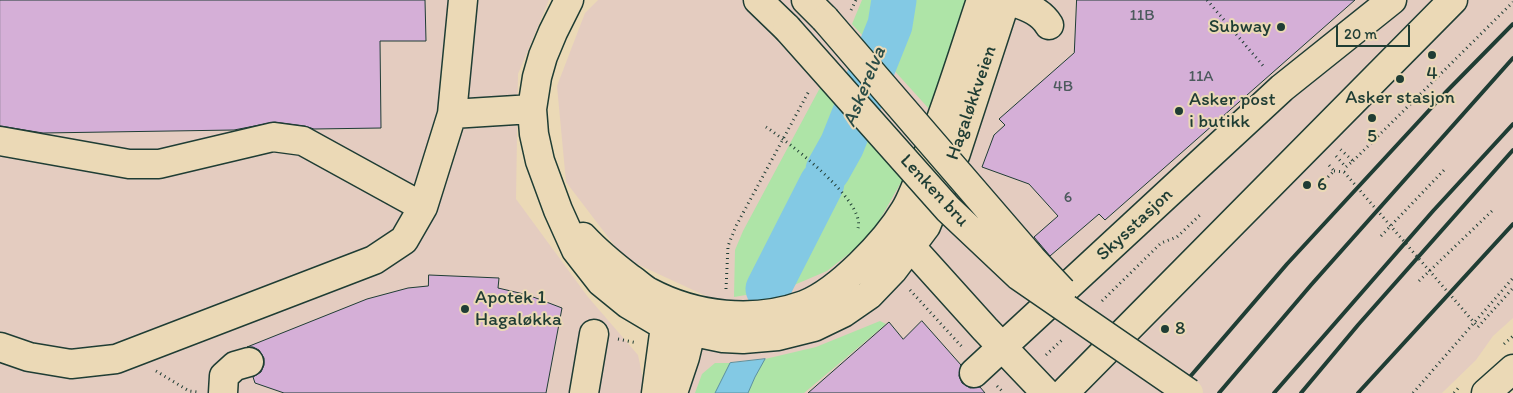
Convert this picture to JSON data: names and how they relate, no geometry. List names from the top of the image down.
{
  "streets": {
    "street": ["Hagaløkkveien", "Lenken bru", "Skysstasjon"]
  },
  "water": ["Askerelva"],
  "places": [
    "Subway",
    "4",
    "Asker stasjon",
    "Asker post i butikk",
    "5",
    "6",
    "Apotek 1 Hagaløkka",
    "8"
  ],
  "house_numbers": [
    "11B",
    "11A",
    "4B",
    "6"
  ],
  "scale_bar": "20 m"
}
